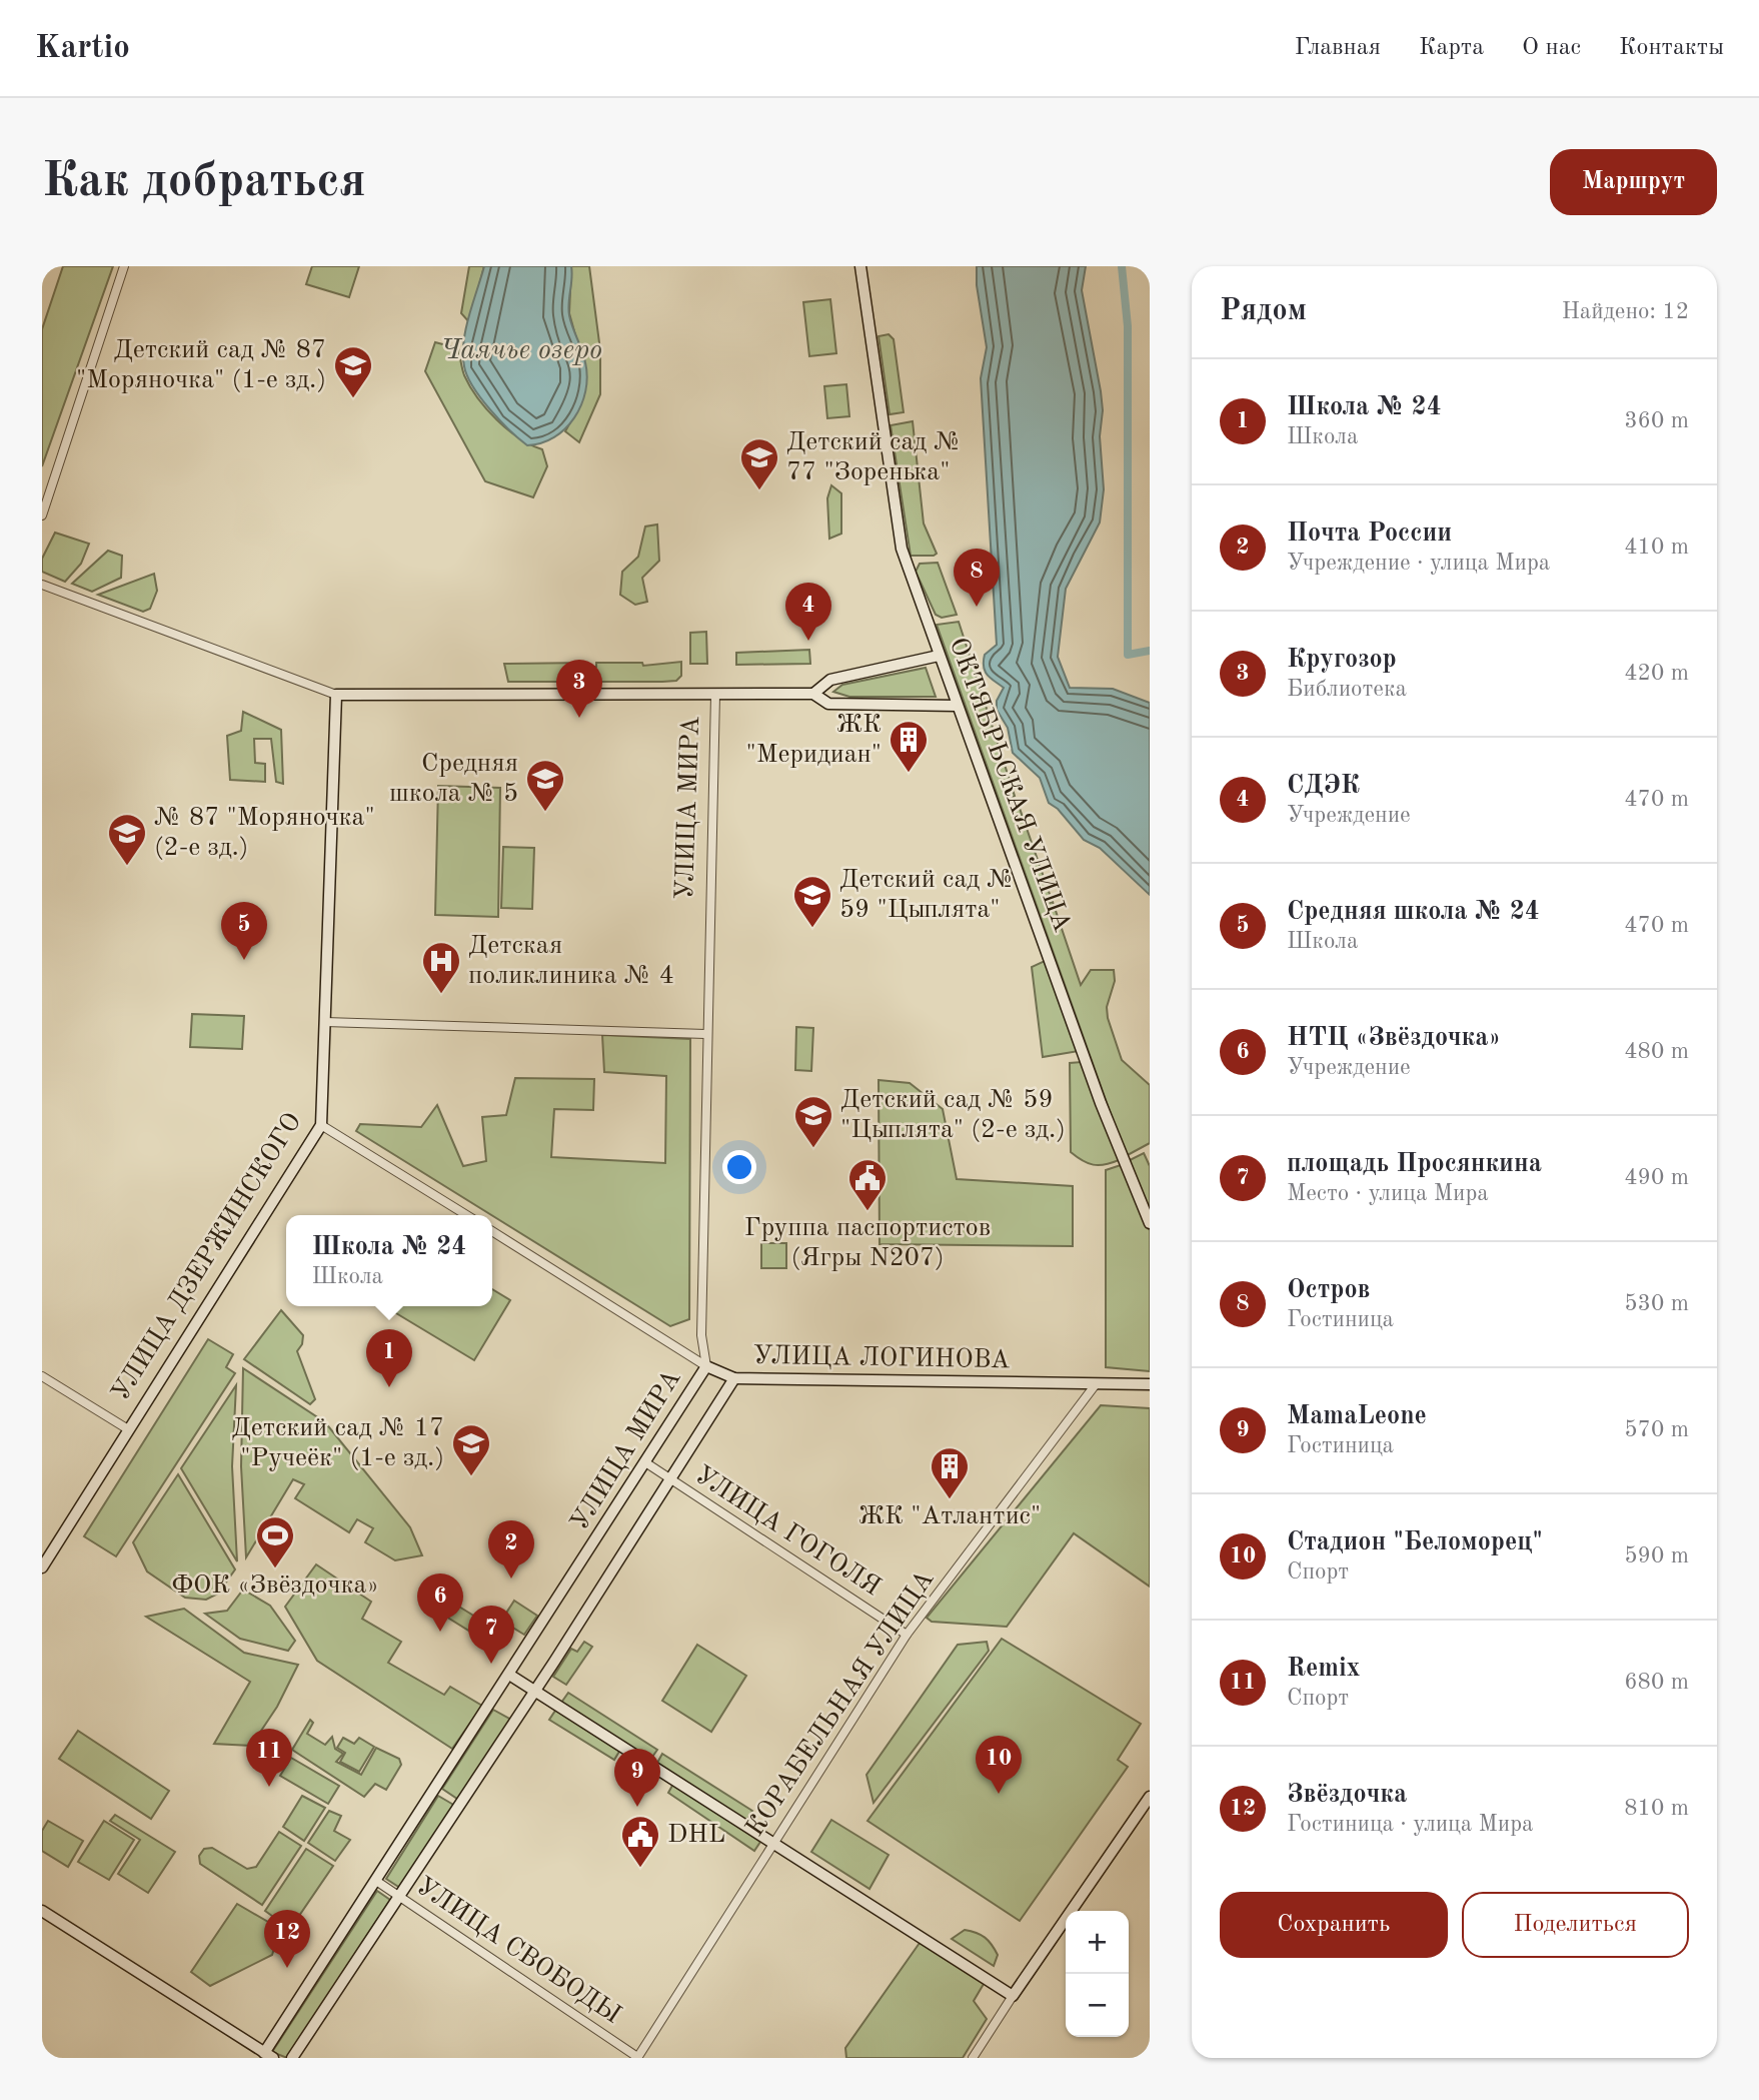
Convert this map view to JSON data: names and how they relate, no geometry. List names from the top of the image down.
{
  "streets": {
    "main road": [
      "ОКТЯБРЬСКАЯ УЛИЦА",
      "УЛИЦА МИРА",
      "УЛИЦА ДЗЕРЖИНСКОГО",
      "УЛИЦА ЛОГИНОВА"
    ],
    "street": ["УЛИЦА ГОГОЛЯ", "КОРАБЕЛЬНАЯ УЛИЦА", "УЛИЦА СВОБОДЫ"]
  },
  "crossings": [
    ["УЛИЦА МИРА", "УЛИЦА ЛОГИНОВА"],
    ["УЛИЦА МИРА", "УЛИЦА ГОГОЛЯ"],
    ["УЛИЦА МИРА", "УЛИЦА СВОБОДЫ"],
    ["УЛИЦА ЛОГИНОВА", "КОРАБЕЛЬНАЯ УЛИЦА"],
    ["УЛИЦА ГОГОЛЯ", "КОРАБЕЛЬНАЯ УЛИЦА"],
    ["КОРАБЕЛЬНАЯ УЛИЦА", "УЛИЦА СВОБОДЫ"]
  ],
  "water": ["Чаячье озеро"],
  "places": {
    "school or university": [
      "Детский сад № 87 \"Моряночка\" (1-е зд.)",
      "Детский сад № 77 \"Зоренька\"",
      "Средняя школа № 5",
      "№ 87 \"Моряночка\" (2-е зд.)",
      "Детский сад № 59 \"Цыплята\"",
      "Детский сад № 59 \"Цыплята\" (2-е зд.)",
      "Детский сад № 17 \"Ручеёк\" (1-е зд.)"
    ],
    "building": ["ЖК \"Меридиан\"", "ЖК \"Атлантис\""],
    "hospital": ["Детская поликлиника № 4"],
    "public building": ["Группа паспортистов (Ягры N207)", "DHL"],
    "sports": ["ФОК «Звёздочка»"]
  },
  "page": {
    "header": "Kartio",
    "nav": [
      "Главная",
      "Карта",
      "О нас",
      "Контакты"
    ],
    "buttons": [
      "Маршрут",
      ["Сохранить", "Поделиться"]
    ],
    "title": "Как добраться",
    "heading": ["Рядом", "Найдено: 12"],
    "list": [
      {
        "mark": "1",
        "name": "Школа № 24",
        "note": "Школа",
        "value": "360 m"
      },
      {
        "mark": "2",
        "name": "Почта России",
        "note": "Учреждение · улица Мира",
        "value": "410 m"
      },
      {
        "mark": "3",
        "name": "Кругозор",
        "note": "Библиотека",
        "value": "420 m"
      },
      {
        "mark": "4",
        "name": "СДЭК",
        "note": "Учреждение",
        "value": "470 m"
      },
      {
        "mark": "5",
        "name": "Средняя школа № 24",
        "note": "Школа",
        "value": "470 m"
      },
      {
        "mark": "6",
        "name": "НТЦ «Звёздочка»",
        "note": "Учреждение",
        "value": "480 m"
      },
      {
        "mark": "7",
        "name": "площадь Просянкина",
        "note": "Место · улица Мира",
        "value": "490 m"
      },
      {
        "mark": "8",
        "name": "Остров",
        "note": "Гостиница",
        "value": "530 m"
      },
      {
        "mark": "9",
        "name": "MamaLeone",
        "note": "Гостиница",
        "value": "570 m"
      },
      {
        "mark": "10",
        "name": "Стадион \"Беломорец\"",
        "note": "Спорт",
        "value": "590 m"
      },
      {
        "mark": "11",
        "name": "Remix",
        "note": "Спорт",
        "value": "680 m"
      },
      {
        "mark": "12",
        "name": "Звёздочка",
        "note": "Гостиница · улица Мира",
        "value": "810 m"
      }
    ],
    "pins": [
      "8",
      "4",
      "3",
      "5",
      "1",
      "2",
      "6",
      "7",
      "11",
      "10",
      "9",
      "12"
    ],
    "popup": ["Школа № 24", "Школа"],
    "map_buttons": ["+", "−"]
  }
}
